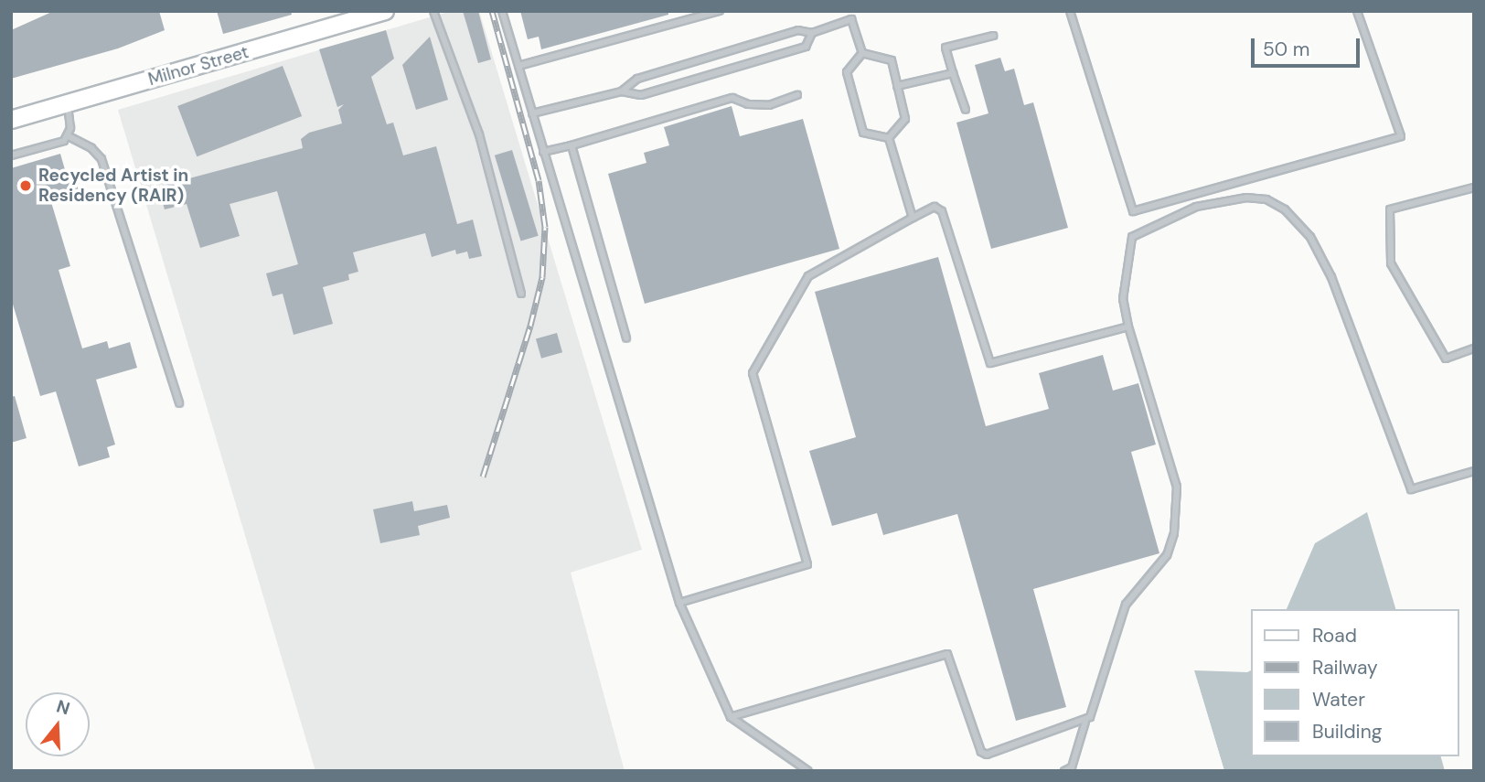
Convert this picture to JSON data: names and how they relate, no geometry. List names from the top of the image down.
{
  "streets": {
    "main road": ["Milnor Street"]
  },
  "places": ["Recycled Artist in Residency (RAIR)"],
  "legend": [
    "Road",
    "Railway",
    "Water",
    "Building"
  ],
  "scale_bar": "50 m",
  "north": "top"
}
